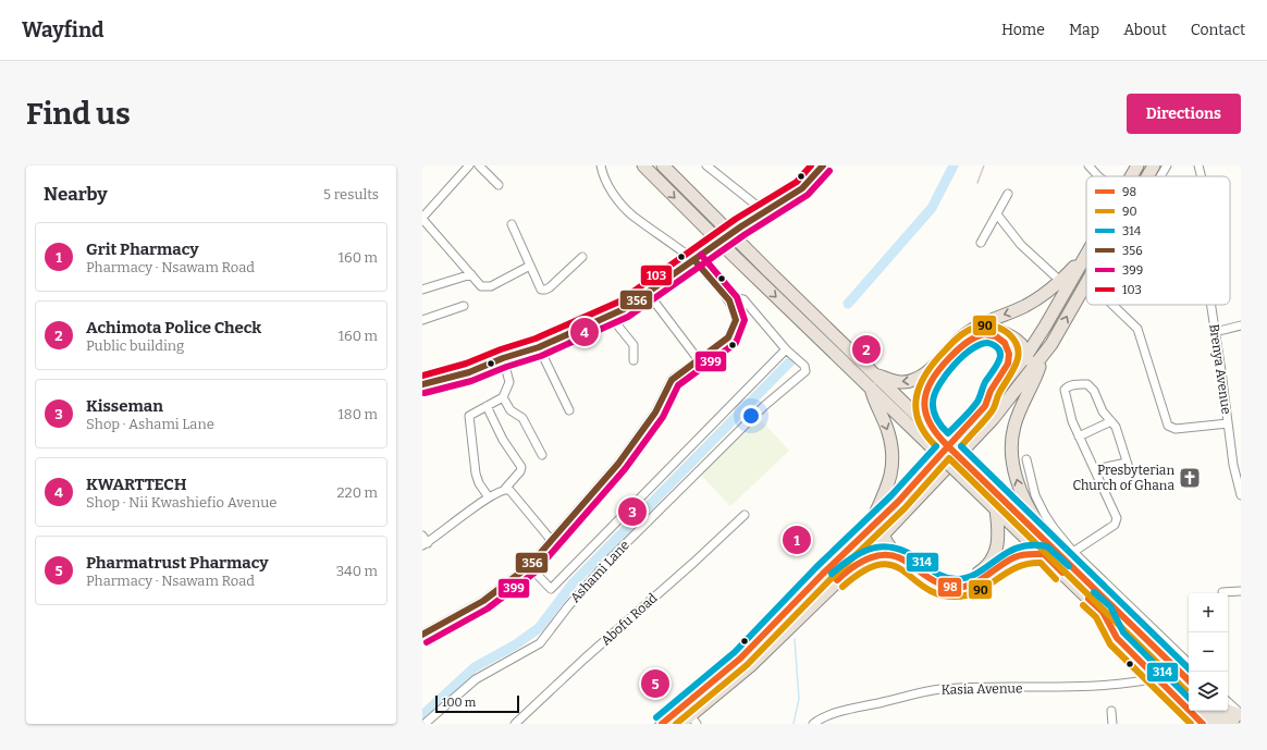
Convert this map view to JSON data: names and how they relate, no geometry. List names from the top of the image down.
{
  "streets": {
    "street": [
      "Brenya Avenue",
      "Ashami Lane",
      "Abofu Road",
      "Kasia Avenue"
    ]
  },
  "places": {
    "church": ["Presbyterian Church of Ghana"]
  },
  "lines": [
    "transit line 356",
    "transit line 103",
    "transit line 399",
    "transit line 90",
    "transit line 98",
    "transit line 314"
  ],
  "legend": [
    "98",
    "90",
    "314",
    "356",
    "399",
    "103"
  ],
  "scale_bar": "100 m",
  "page": {
    "header": "Wayfind",
    "nav": [
      "Home",
      "Map",
      "About",
      "Contact"
    ],
    "buttons": "Directions",
    "title": "Find us",
    "heading": ["Nearby", "5 results"],
    "list": [
      {
        "mark": "1",
        "name": "Grit Pharmacy",
        "note": "Pharmacy · Nsawam Road",
        "value": "160 m"
      },
      {
        "mark": "2",
        "name": "Achimota Police Check",
        "note": "Public building",
        "value": "160 m"
      },
      {
        "mark": "3",
        "name": "Kisseman",
        "note": "Shop · Ashami Lane",
        "value": "180 m"
      },
      {
        "mark": "4",
        "name": "KWARTTECH",
        "note": "Shop · Nii Kwashiefio Avenue",
        "value": "220 m"
      },
      {
        "mark": "5",
        "name": "Pharmatrust Pharmacy",
        "note": "Pharmacy · Nsawam Road",
        "value": "340 m"
      }
    ],
    "pins": [
      "4",
      "2",
      "3",
      "1",
      "5"
    ],
    "map_buttons": ["+", "−"],
    "scale": "100 m"
  }
}
